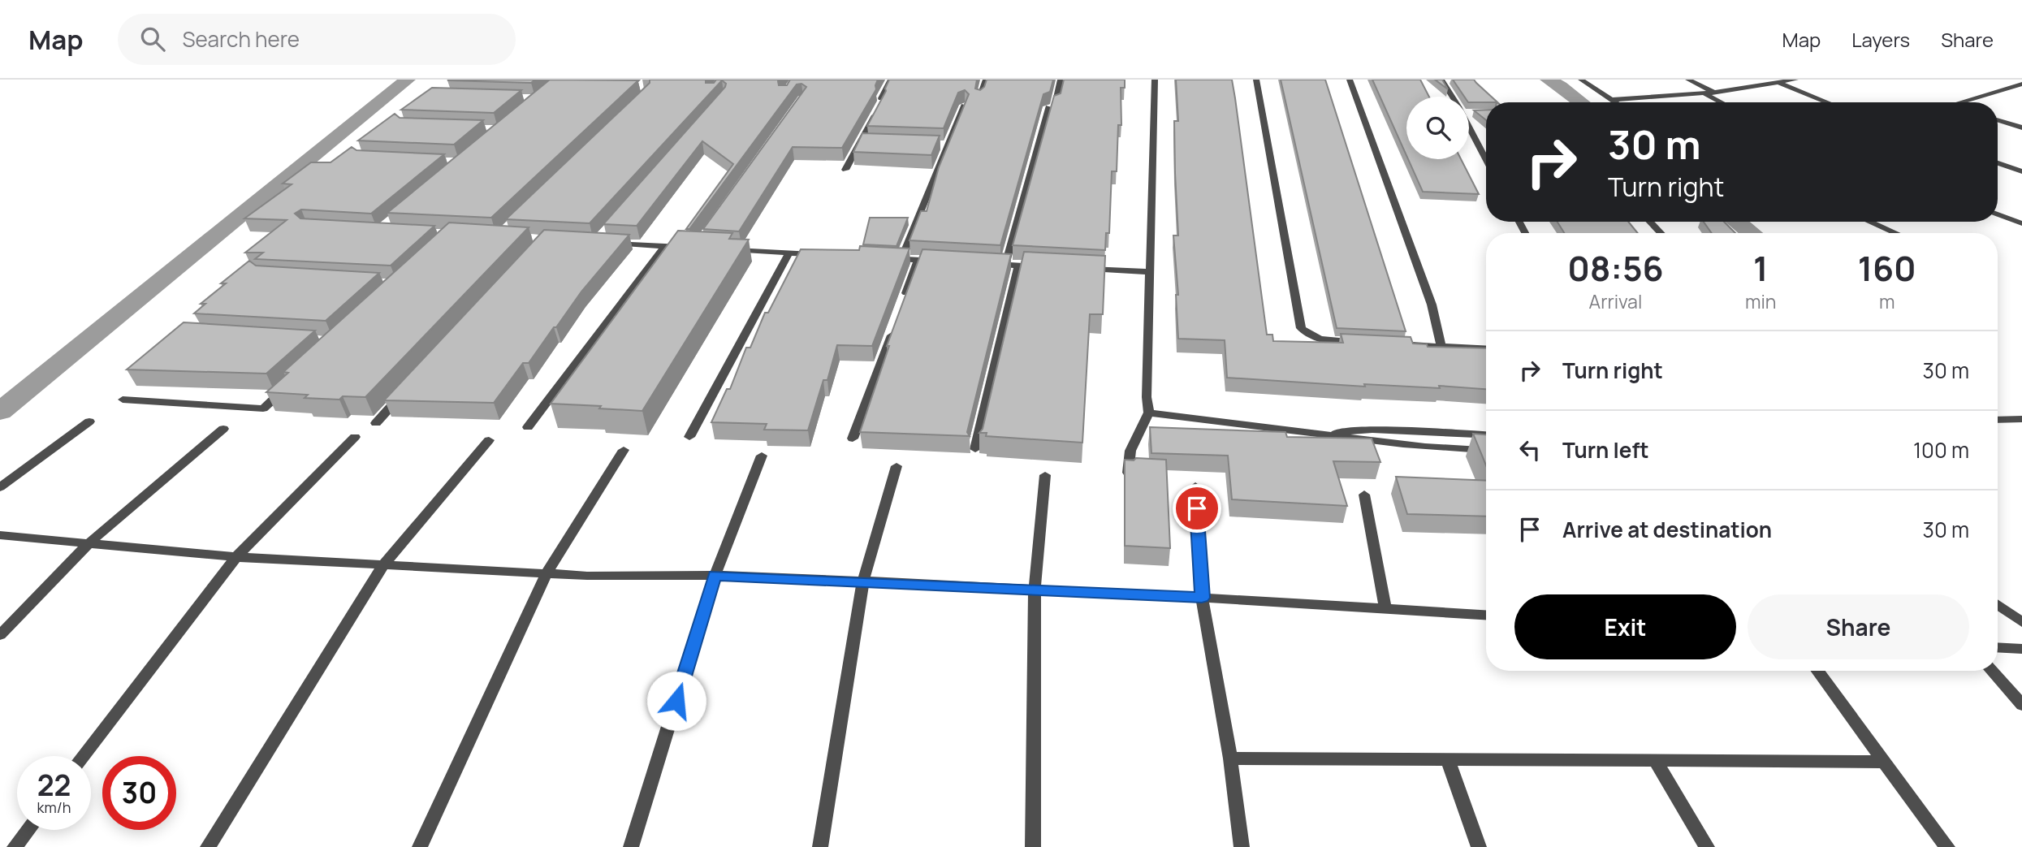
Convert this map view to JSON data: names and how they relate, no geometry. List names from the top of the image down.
{
  "page": {
    "header": "Map",
    "search": "Search here",
    "nav": ["Map", "Layers", "Share"],
    "turn": ["30 m", "Turn right"],
    "eta": [
      "08:56",
      "Arrival",
      "1",
      "min",
      "160",
      "m"
    ],
    "list": [
      {
        "name": "Turn right",
        "value": "30 m"
      },
      {
        "name": "Turn left",
        "value": "100 m"
      },
      {
        "name": "Arrive at destination",
        "value": "30 m"
      }
    ],
    "buttons": ["Exit", "Share"],
    "speed": "22 km/h",
    "limit": "30"
  }
}
